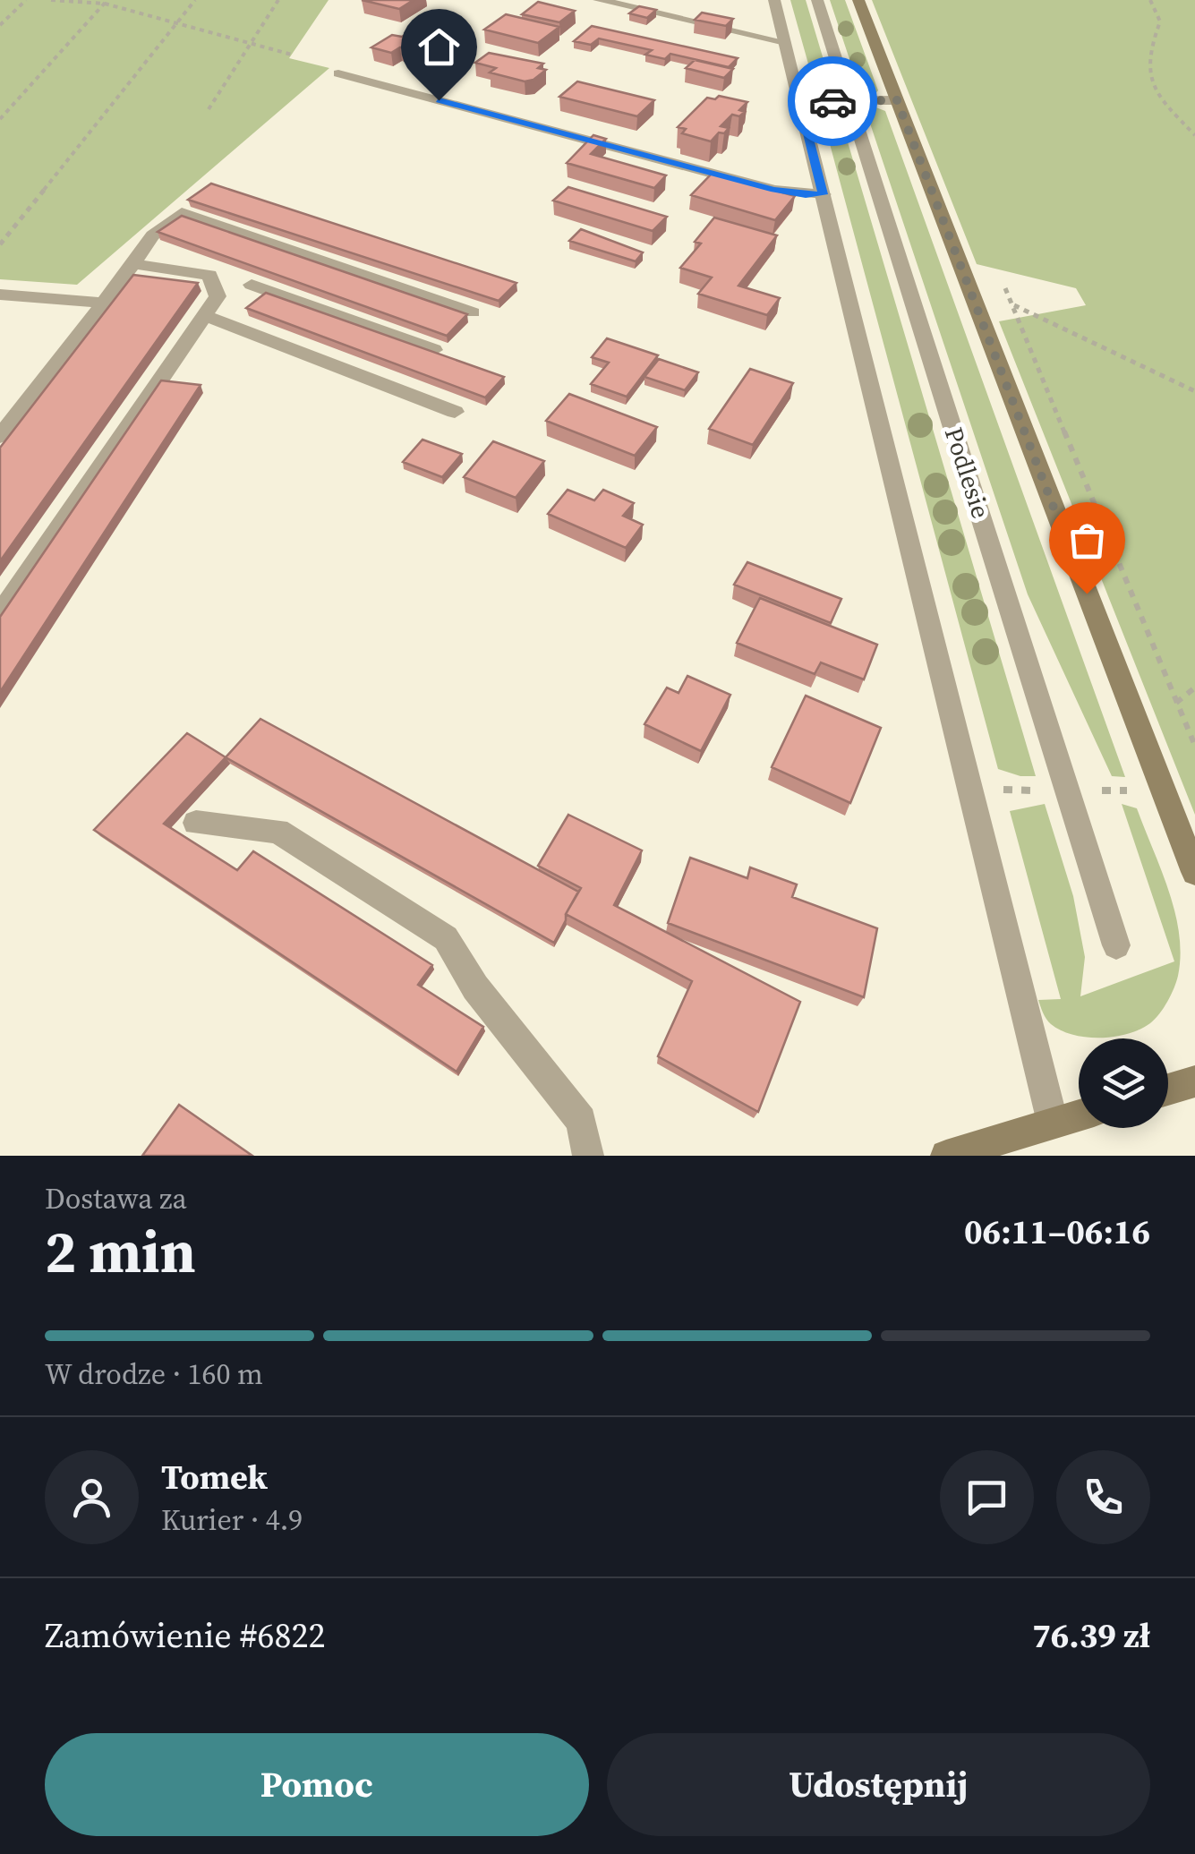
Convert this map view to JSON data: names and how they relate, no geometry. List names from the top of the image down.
{
  "streets": {
    "street": ["Podlesie"]
  },
  "page": {
    "heading": ["2 min", "Dostawa za", "06:11–06:16"],
    "panel": [
      "Tomek",
      "Kurier · 4.9",
      "Zamówienie #6822",
      "76.39 zł"
    ],
    "bar": "W drodze · 160 m",
    "buttons": ["Pomoc", "Udostępnij"]
  }
}
